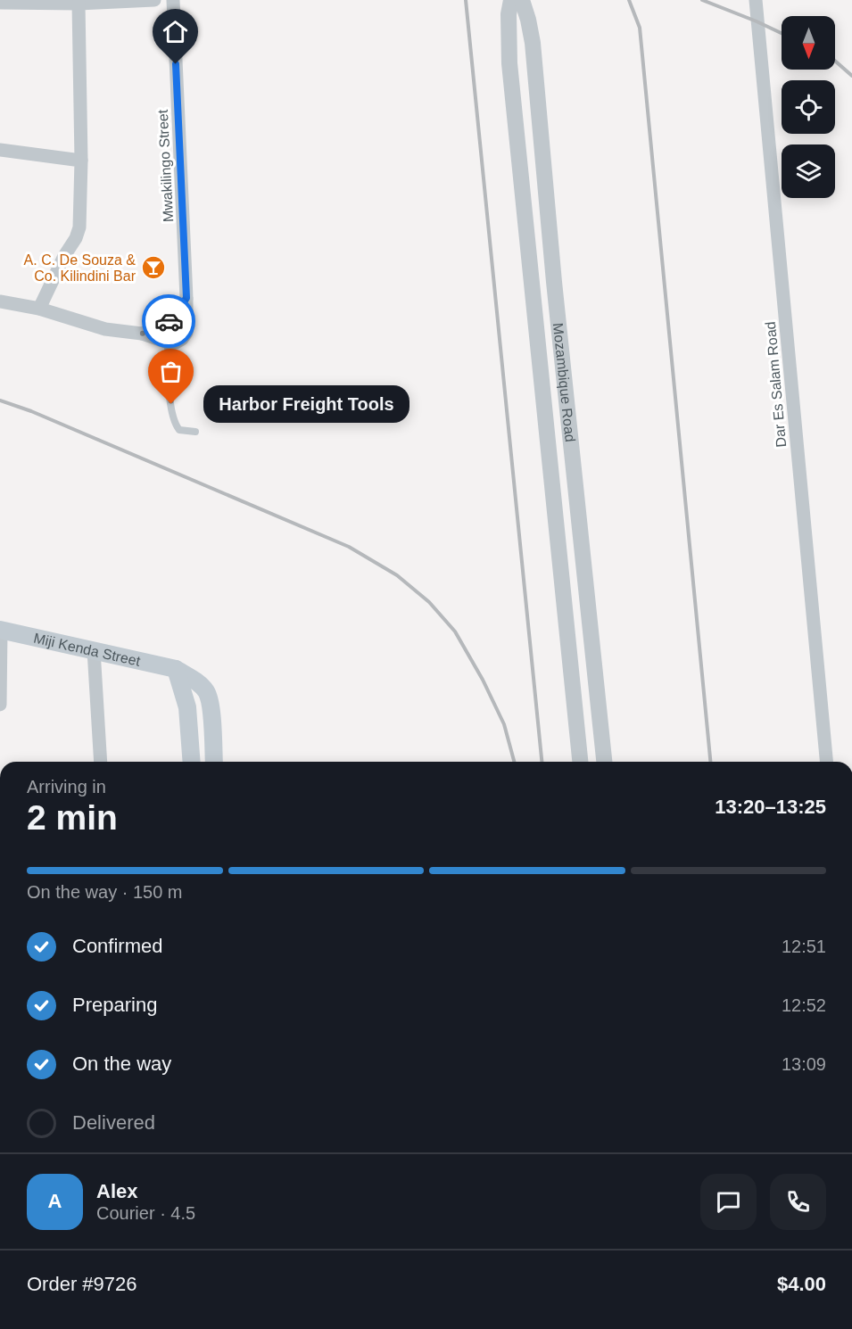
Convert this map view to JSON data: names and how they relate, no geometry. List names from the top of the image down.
{
  "streets": {
    "main road": ["Miji Kenda Street"],
    "street": ["Mwakilingo Street", "Mozambique Road", "Dar Es Salam Road"]
  },
  "places": {
    "bar": ["A. C. De Souza & Co. Kilindini Bar"],
    "other": ["Harbor Freight Tools"]
  },
  "north": "bottom",
  "page": {
    "bubble": "Harbor Freight Tools",
    "heading": ["2 min", "Arriving in", "13:20–13:25"],
    "panel": [
      "Alex",
      "Courier · 4.5",
      "Order #9726",
      "$4.00"
    ],
    "bar": "On the way · 150 m",
    "list": [
      ["Confirmed", "12:51"],
      ["Preparing", "12:52"],
      ["On the way", "13:09"],
      "Delivered"
    ],
    "round": "A"
  }
}
